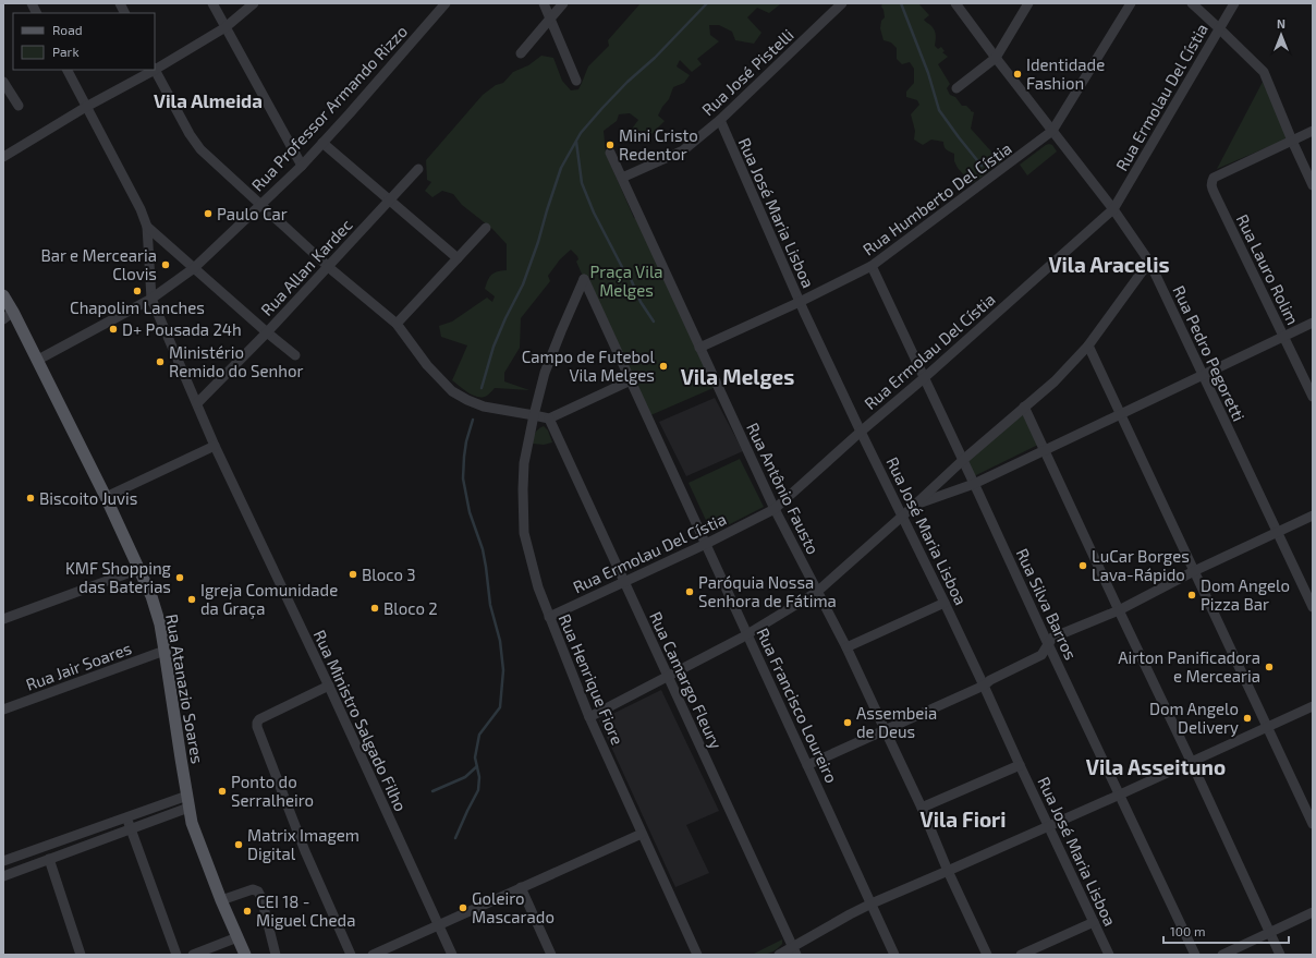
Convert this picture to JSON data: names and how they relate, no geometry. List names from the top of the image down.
{
  "streets": {
    "main road": ["Rua Atanazio Soares"],
    "street": [
      "Rua José Pistelli",
      "Rua Ermolau Del Cístia",
      "Rua Professor Armando Rizzo",
      "Rua Humberto Del Cístia",
      "Rua José Maria Lisboa",
      "Rua Allan Kardec",
      "Rua Lauro Rolim",
      "Rua Pedro Pegoretti",
      "Rua Antônio Fausto",
      "Rua Silva Barros",
      "Rua Jair Soares",
      "Rua Henrique Fiore",
      "Rua Camargo Fleury",
      "Rua Francisco Loureiro",
      "Rua Ministro Salgado Filho"
    ]
  },
  "crossings": [
    ["Rua José Pistelli", "Rua José Maria Lisboa"],
    ["Rua José Pistelli", "Rua Antônio Fausto"],
    ["Rua Ermolau Del Cístia", "Rua José Maria Lisboa"],
    ["Rua Ermolau Del Cístia", "Rua Pedro Pegoretti"],
    ["Rua Ermolau Del Cístia", "Rua Antônio Fausto"],
    ["Rua Ermolau Del Cístia", "Rua Silva Barros"],
    ["Rua Ermolau Del Cístia", "Rua Henrique Fiore"],
    ["Rua Ermolau Del Cístia", "Rua Camargo Fleury"],
    ["Rua Ermolau Del Cístia", "Rua Francisco Loureiro"],
    ["Rua Professor Armando Rizzo", "Rua Atanazio Soares"],
    ["Rua Professor Armando Rizzo", "Rua Ministro Salgado Filho"],
    ["Rua Humberto Del Cístia", "Rua José Maria Lisboa"],
    ["Rua Humberto Del Cístia", "Rua Pedro Pegoretti"],
    ["Rua Humberto Del Cístia", "Rua Antônio Fausto"],
    ["Rua Humberto Del Cístia", "Rua Silva Barros"],
    ["Rua Allan Kardec", "Rua Ministro Salgado Filho"],
    ["Rua Jair Soares", "Rua Atanazio Soares"],
    ["Rua Henrique Fiore", "Rua Francisco Loureiro"]
  ],
  "districts": [
    "Vila Almeida",
    "Vila Aracelis",
    "Vila Melges",
    "Vila Asseituno",
    "Vila Fiori"
  ],
  "parks": ["Praça Vila Melges"],
  "places": [
    "Identidade Fashion",
    "Mini Cristo Redentor",
    "Paulo Car",
    "Bar e Mercearia Clovis",
    "Chapolim Lanches",
    "D+ Pousada 24h",
    "Ministério Remido do Senhor",
    "Campo de Futebol Vila Melges",
    "Biscoito Juvis",
    "LuCar Borges Lava-Rápido",
    "Bloco 3",
    "KMF Shopping das Baterias",
    "Paróquia Nossa Senhora de Fátima",
    "Dom Angelo Pizza Bar",
    "Igreja Comunidade da Graça",
    "Bloco 2",
    "Airton Panificadora e Mercearia",
    "Dom Angelo Delivery",
    "Assembeia de Deus",
    "Ponto do Serralheiro",
    "Matrix Imagem Digital",
    "Goleiro Mascarado",
    "CEI 18 - Miguel Cheda"
  ],
  "legend": ["Road", "Park"],
  "scale_bar": "100 m",
  "north": "top"
}
